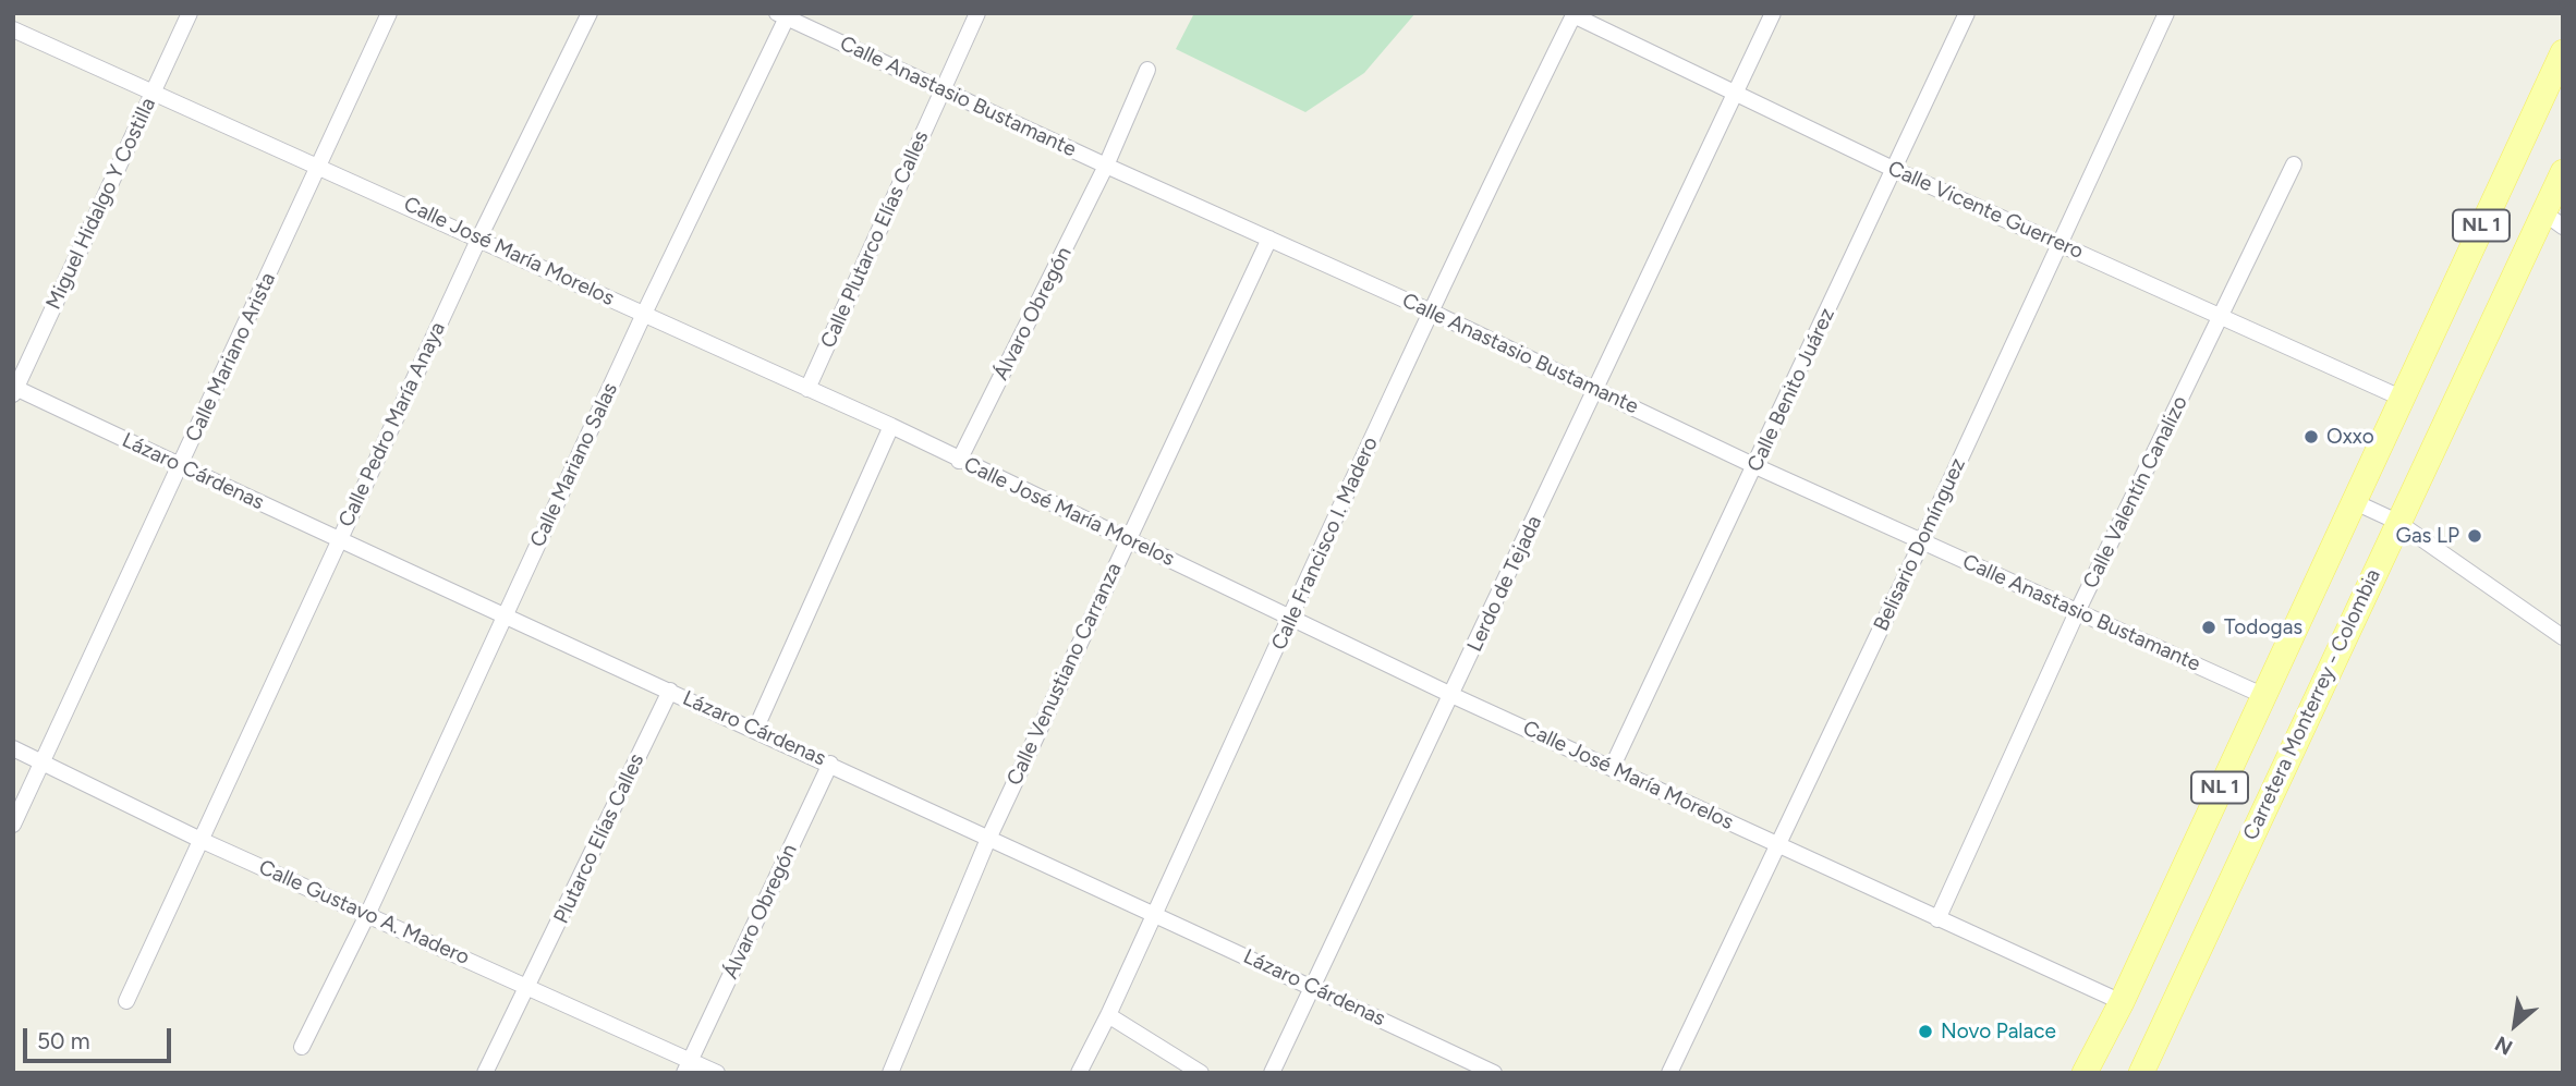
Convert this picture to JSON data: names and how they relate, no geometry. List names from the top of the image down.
{
  "streets": {
    "main road": ["NL 1", "Carretera Monterrey - Colombia"],
    "street": [
      "Calle Anastasio Bustamante",
      "Miguel Hidalgo Y Costilla",
      "Calle Vicente Guerrero",
      "Calle Plutarco Elías Calles",
      "Calle José María Morelos",
      "Álvaro Obregón",
      "Calle Mariano Arista",
      "Calle Benito Juárez",
      "Calle Pedro María Anaya",
      "Calle Mariano Salas",
      "Lázaro Cárdenas",
      "Calle Valentín Canalizo",
      "Calle Francisco I. Madero",
      "Belisario Domínguez",
      "Lerdo de Tejada",
      "Calle Venustiano Carranza",
      "Plutarco Elías Calles",
      "Calle Gustavo A. Madero"
    ]
  },
  "crossings": [
    ["Calle Anastasio Bustamante", "NL 1"],
    ["Calle Anastasio Bustamante", "Calle Plutarco Elías Calles"],
    ["Calle Anastasio Bustamante", "Álvaro Obregón"],
    ["Calle Anastasio Bustamante", "Calle Benito Juárez"],
    ["Calle Anastasio Bustamante", "Calle Mariano Salas"],
    ["Calle Anastasio Bustamante", "Calle Valentín Canalizo"],
    ["Calle Anastasio Bustamante", "Calle Francisco I. Madero"],
    ["Calle Anastasio Bustamante", "Belisario Domínguez"],
    ["Calle Anastasio Bustamante", "Lerdo de Tejada"],
    ["Calle Anastasio Bustamante", "Calle Venustiano Carranza"],
    ["Miguel Hidalgo Y Costilla", "Calle José María Morelos"],
    ["Miguel Hidalgo Y Costilla", "Lázaro Cárdenas"],
    ["Calle Vicente Guerrero", "NL 1"],
    ["Calle Vicente Guerrero", "Calle Benito Juárez"],
    ["Calle Vicente Guerrero", "Calle Valentín Canalizo"],
    ["Calle Vicente Guerrero", "Calle Francisco I. Madero"],
    ["Calle Vicente Guerrero", "Belisario Domínguez"],
    ["Calle Vicente Guerrero", "Lerdo de Tejada"],
    ["NL 1", "Calle José María Morelos"],
    ["Calle Plutarco Elías Calles", "Calle José María Morelos"],
    ["Calle José María Morelos", "Álvaro Obregón"],
    ["Calle José María Morelos", "Calle Mariano Arista"],
    ["Calle José María Morelos", "Calle Benito Juárez"],
    ["Calle José María Morelos", "Calle Pedro María Anaya"],
    ["Calle José María Morelos", "Calle Mariano Salas"],
    ["Calle José María Morelos", "Calle Valentín Canalizo"],
    ["Calle José María Morelos", "Calle Francisco I. Madero"],
    ["Calle José María Morelos", "Belisario Domínguez"],
    ["Calle José María Morelos", "Lerdo de Tejada"],
    ["Calle José María Morelos", "Calle Venustiano Carranza"],
    ["Álvaro Obregón", "Lázaro Cárdenas"],
    ["Álvaro Obregón", "Calle Gustavo A. Madero"],
    ["Calle Mariano Arista", "Lázaro Cárdenas"],
    ["Calle Mariano Arista", "Calle Gustavo A. Madero"],
    ["Calle Pedro María Anaya", "Lázaro Cárdenas"],
    ["Calle Pedro María Anaya", "Calle Gustavo A. Madero"],
    ["Calle Mariano Salas", "Lázaro Cárdenas"],
    ["Calle Mariano Salas", "Calle Gustavo A. Madero"],
    ["Lázaro Cárdenas", "Calle Francisco I. Madero"],
    ["Lázaro Cárdenas", "Lerdo de Tejada"],
    ["Lázaro Cárdenas", "Calle Venustiano Carranza"],
    ["Lázaro Cárdenas", "Plutarco Elías Calles"],
    ["Plutarco Elías Calles", "Calle Gustavo A. Madero"]
  ],
  "places": [
    "Oxxo",
    "Gas LP",
    "Todogas",
    "Novo Palace"
  ],
  "scale_bar": "50 m",
  "north": "bottom left"
}
